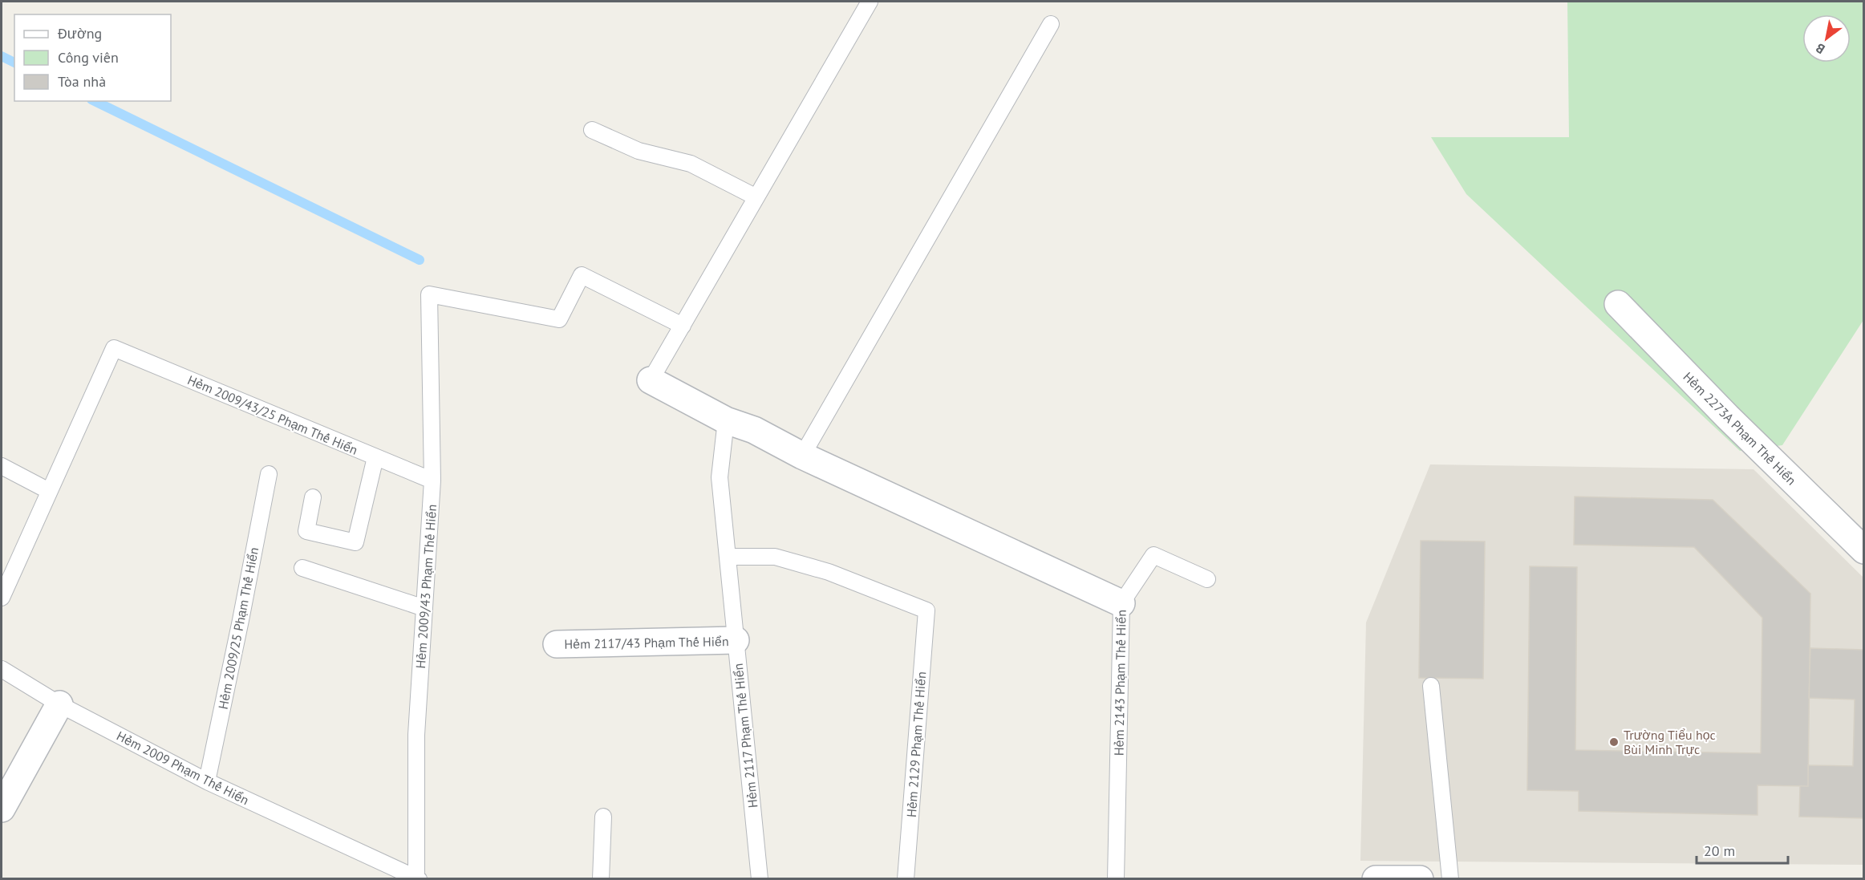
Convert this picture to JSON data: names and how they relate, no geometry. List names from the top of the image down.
{
  "streets": {
    "street": ["Hẻm 2273A Phạm Thế Hiển", "Hẻm 2117/43 Phạm Thế Hiển"],
    "lane": [
      "Hẻm 2009/43/25 Phạm Thế Hiển",
      "Hẻm 2009/43 Phạm Thế Hiển",
      "Hẻm 2009/25 Phạm Thế Hiển",
      "Hẻm 2143 Phạm Thế Hiển",
      "Hẻm 2117 Phạm Thế Hiển",
      "Hẻm 2129 Phạm Thế Hiển",
      "Hẻm 2009 Phạm Thế Hiển"
    ]
  },
  "crossings": [
    ["Hẻm 2009/43/25 Phạm Thế Hiển", "Hẻm 2009/43 Phạm Thế Hiển"],
    ["Hẻm 2009/43 Phạm Thế Hiển", "Hẻm 2009 Phạm Thế Hiển"],
    ["Hẻm 2009/25 Phạm Thế Hiển", "Hẻm 2009 Phạm Thế Hiển"],
    ["Hẻm 2117/43 Phạm Thế Hiển", "Hẻm 2117 Phạm Thế Hiển"],
    ["Hẻm 2117 Phạm Thế Hiển", "Hẻm 2129 Phạm Thế Hiển"]
  ],
  "places": ["Trường Tiểu học Bùi Minh Trực"],
  "legend": ["Đường", "Công viên", "Tòa nhà"],
  "scale_bar": "20 m",
  "north": "bottom left"
}
